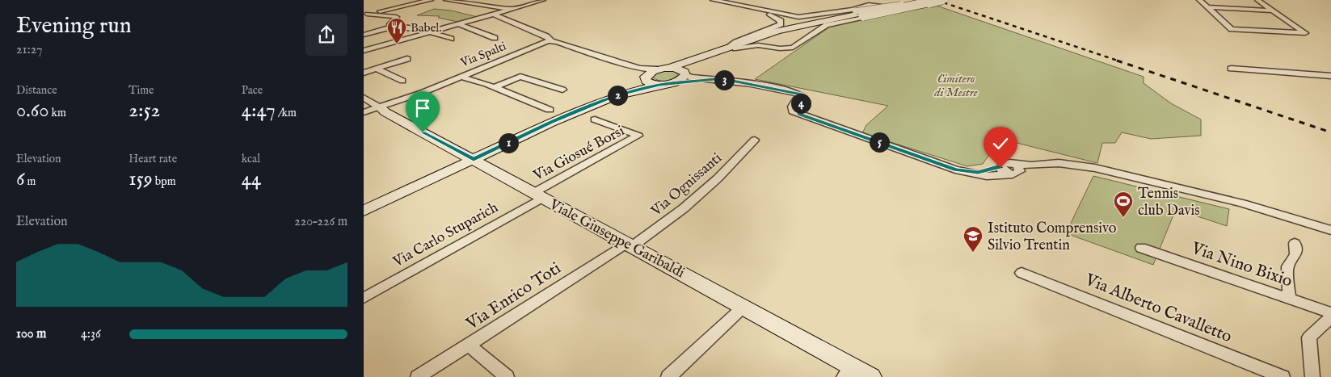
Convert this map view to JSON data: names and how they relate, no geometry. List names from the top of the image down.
{
  "streets": {
    "main road": ["Viale Giuseppe Garibaldi"],
    "street": [
      "Via Spalti",
      "Via Giosué Borsi",
      "Via Ognissanti",
      "Via Carlo Stuparich",
      "Via Nino Bixio",
      "Via Enrico Toti",
      "Via Alberto Cavalletto"
    ]
  },
  "crossings": [
    ["Via Spalti", "Viale Giuseppe Garibaldi"],
    ["Via Giosué Borsi", "Via Carlo Stuparich"],
    ["Via Giosué Borsi", "Viale Giuseppe Garibaldi"],
    ["Via Ognissanti", "Viale Giuseppe Garibaldi"],
    ["Via Ognissanti", "Via Enrico Toti"],
    ["Via Carlo Stuparich", "Viale Giuseppe Garibaldi"],
    ["Viale Giuseppe Garibaldi", "Via Enrico Toti"]
  ],
  "parks": ["Cimitero di Mestre"],
  "places": {
    "restaurant": ["Babel."],
    "sports": ["Tennis club Davis"],
    "school or university": ["Istituto Comprensivo Silvio Trentin"]
  },
  "page": {
    "heading": ["Evening run", "21:27"],
    "stats": [
      ["Distance", "0.60 km"],
      ["Time", "2:52"],
      ["Pace", "4:47 /km"],
      ["Elevation", "6 m"],
      ["Heart rate", "159 bpm"],
      ["kcal", "44"]
    ],
    "pins": [
      "3",
      "2",
      "4",
      "5",
      "1"
    ],
    "chart": ["Elevation", "220–226 m"],
    "list": [
      {
        "name": "100 m",
        "note": "4:36"
      }
    ]
  }
}
